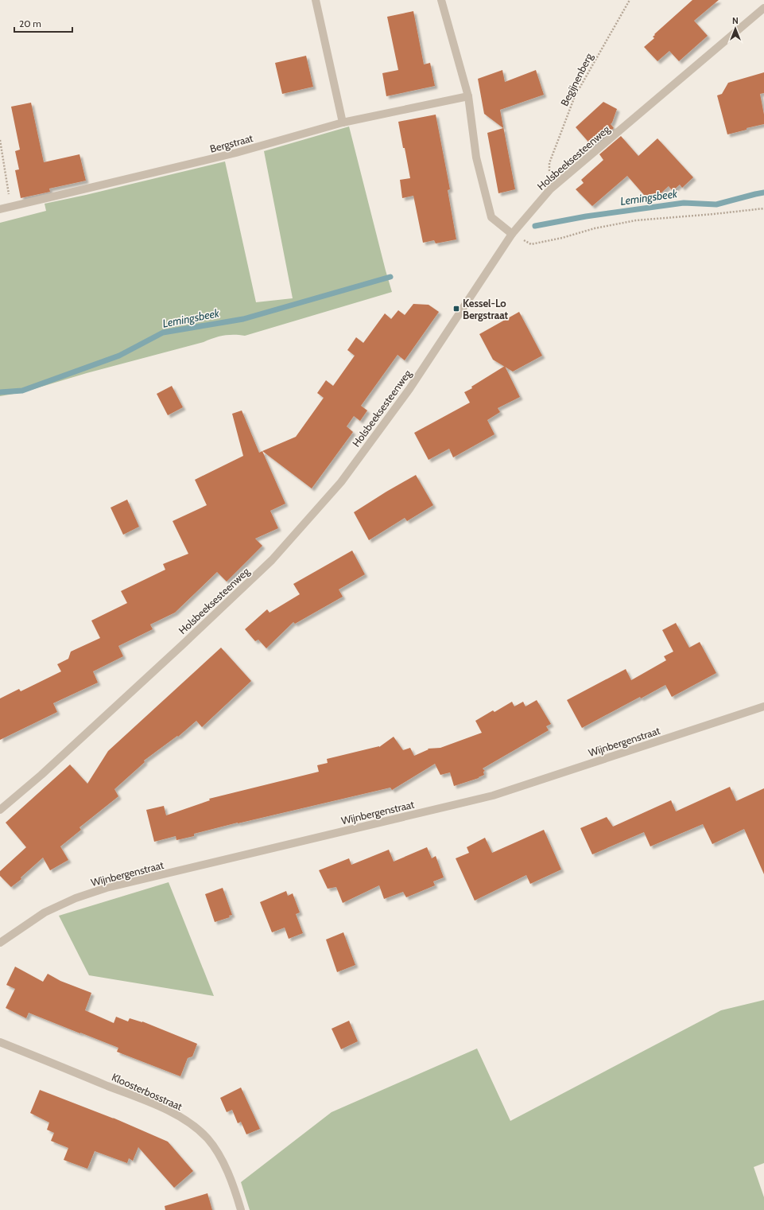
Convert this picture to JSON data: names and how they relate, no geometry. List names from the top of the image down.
{
  "streets": {
    "street": [
      "Bergstraat",
      "Holsbeeksesteenweg",
      "Wijnbergenstraat",
      "Kloosterbosstraat"
    ],
    "path": ["Begijnenberg"]
  },
  "crossings": [
    ["Begijnenberg", "Holsbeeksesteenweg"]
  ],
  "water": ["Lemingsbeek"],
  "places": {
    "transit": ["Kessel-Lo Bergstraat"]
  },
  "scale_bar": "20 m",
  "north": "top"
}
